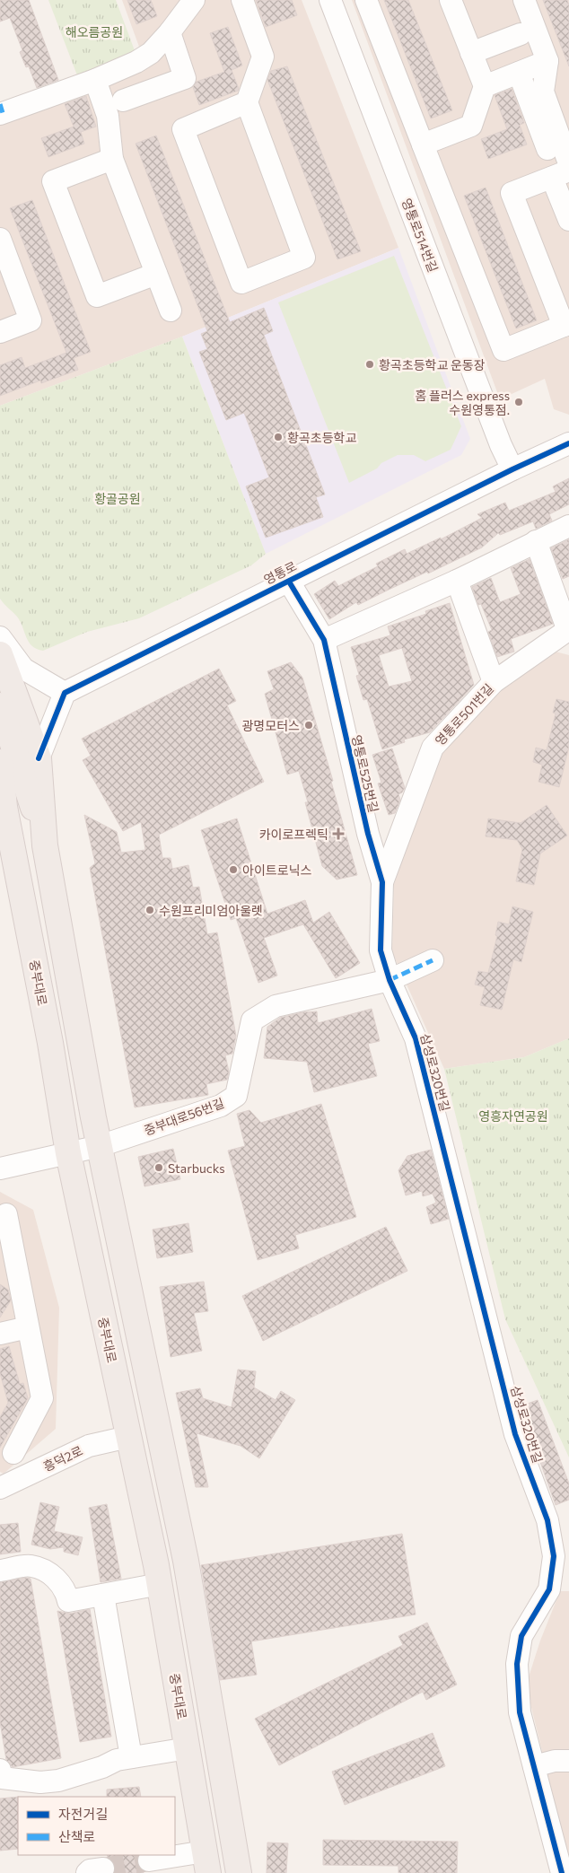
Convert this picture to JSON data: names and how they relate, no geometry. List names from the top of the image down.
{
  "streets": {
    "main road": ["중부대로"],
    "street": [
      "영통로514번길",
      "영통로",
      "영통로501번길",
      "영통로525번길",
      "삼성로320번길",
      "중부대로56번길",
      "흥덕2로"
    ]
  },
  "crossings": [
    ["영통로514번길", "영통로"],
    ["영통로", "영통로525번길"],
    ["영통로501번길", "영통로525번길"],
    ["영통로525번길", "삼성로320번길"],
    ["영통로525번길", "중부대로56번길"],
    ["중부대로", "중부대로56번길"],
    ["중부대로", "흥덕2로"],
    ["삼성로320번길", "중부대로56번길"]
  ],
  "parks": ["해오름공원", "황골공원", "영흥자연공원"],
  "places": {
    "other": [
      "황곡초등학교 운동장",
      "홈 플러스 express 수원영통점.",
      "황곡초등학교",
      "광명모터스",
      "아이트로닉스",
      "수원프리미엄아울렛",
      "Starbucks"
    ],
    "health": ["카이로프렉틱"]
  },
  "legend": ["자전거길", "산책로"]
}
